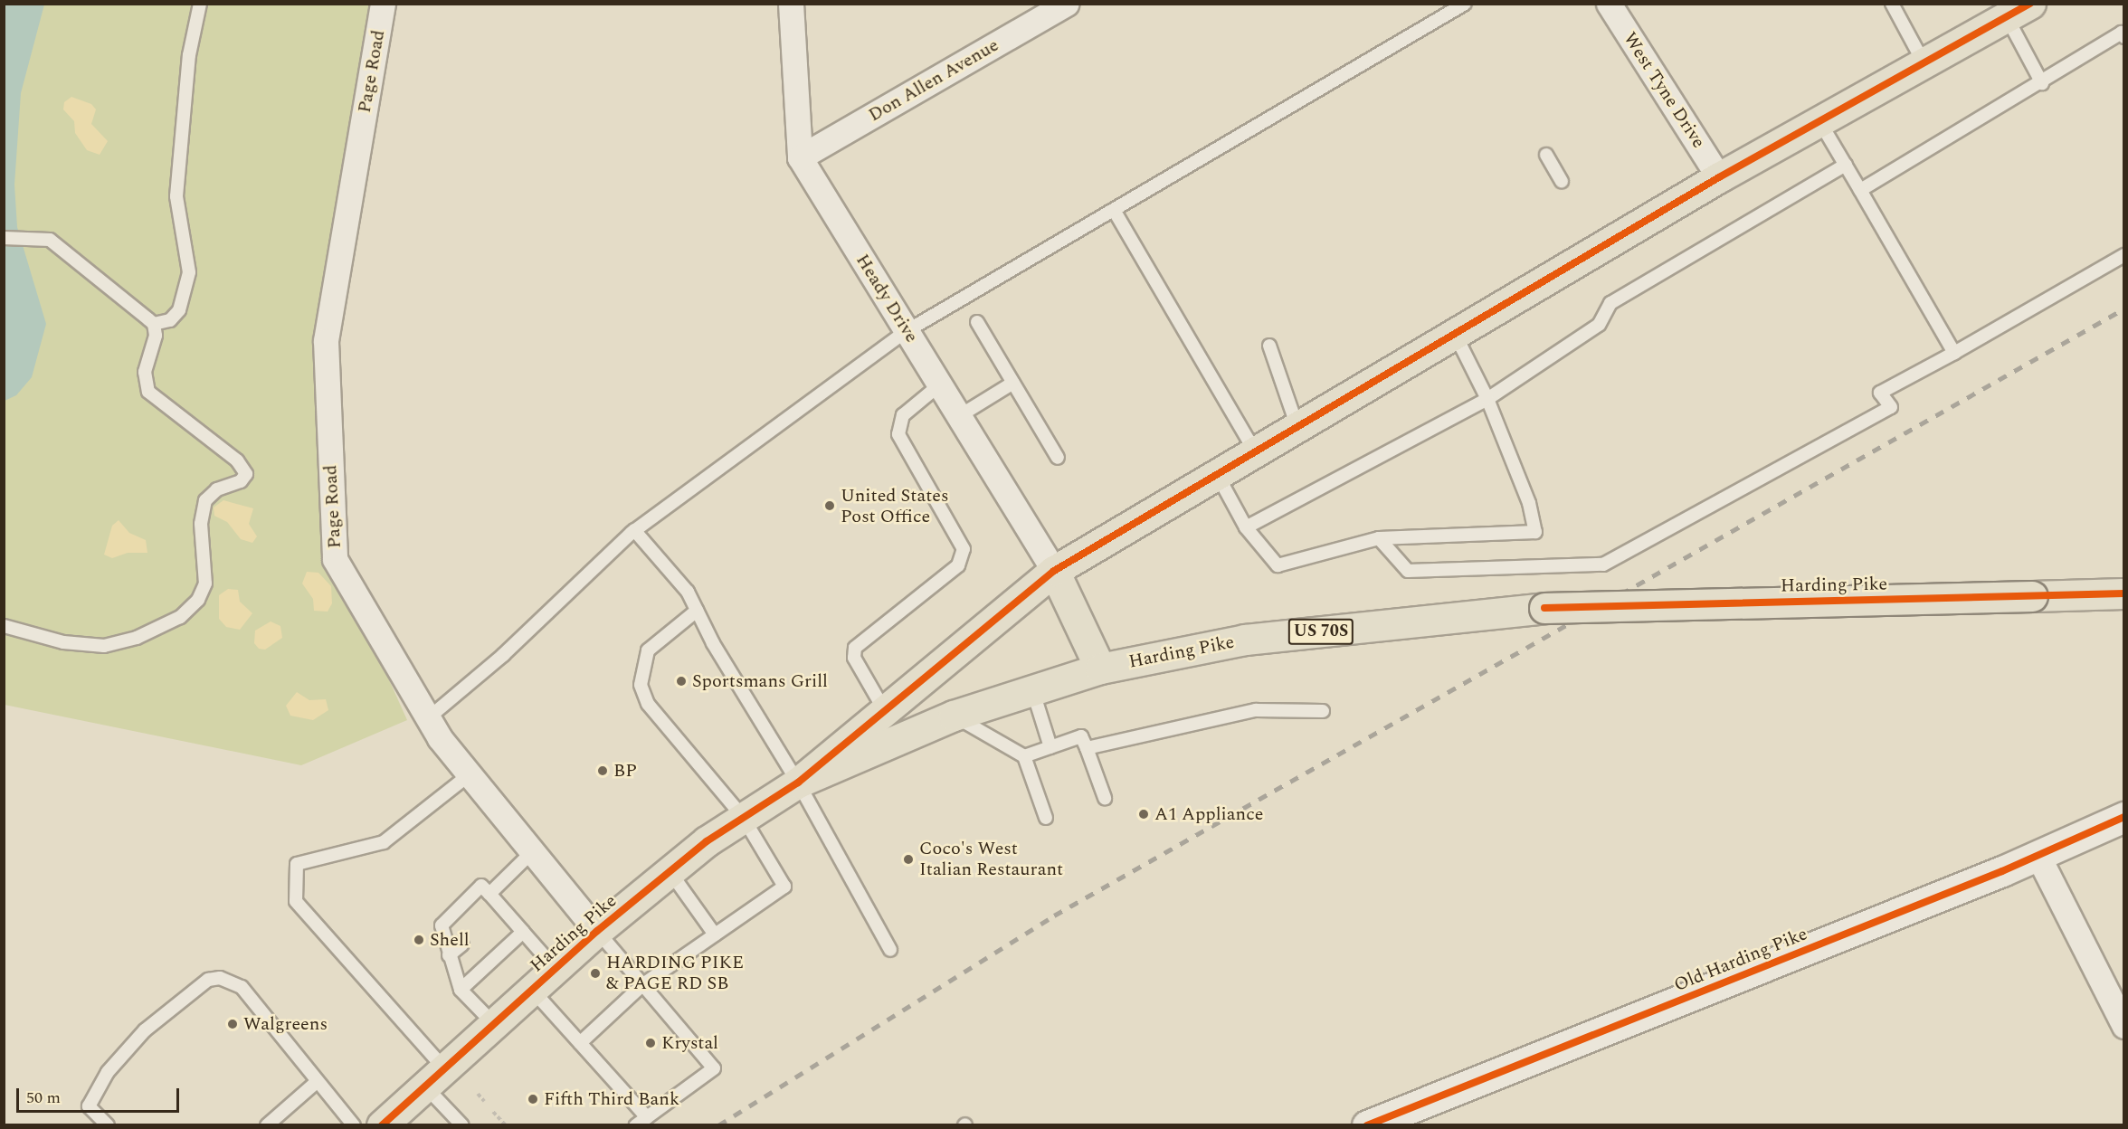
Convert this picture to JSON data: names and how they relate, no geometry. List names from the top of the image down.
{
  "streets": {
    "main road": ["Harding Pike", "US 70S"],
    "street": [
      "Page Road",
      "Don Allen Avenue",
      "West Tyne Drive",
      "Heady Drive",
      "Old Harding Pike"
    ]
  },
  "crossings": [
    ["Page Road", "Harding Pike"],
    ["Don Allen Avenue", "Heady Drive"]
  ],
  "places": [
    "United States Post Office",
    "Sportsmans Grill",
    "BP",
    "A1 Appliance",
    "Coco's West Italian Restaurant",
    "Shell",
    "HARDING PIKE & PAGE RD SB",
    "Walgreens",
    "Krystal",
    "Fifth Third Bank"
  ],
  "scale_bar": "50 m"
}
